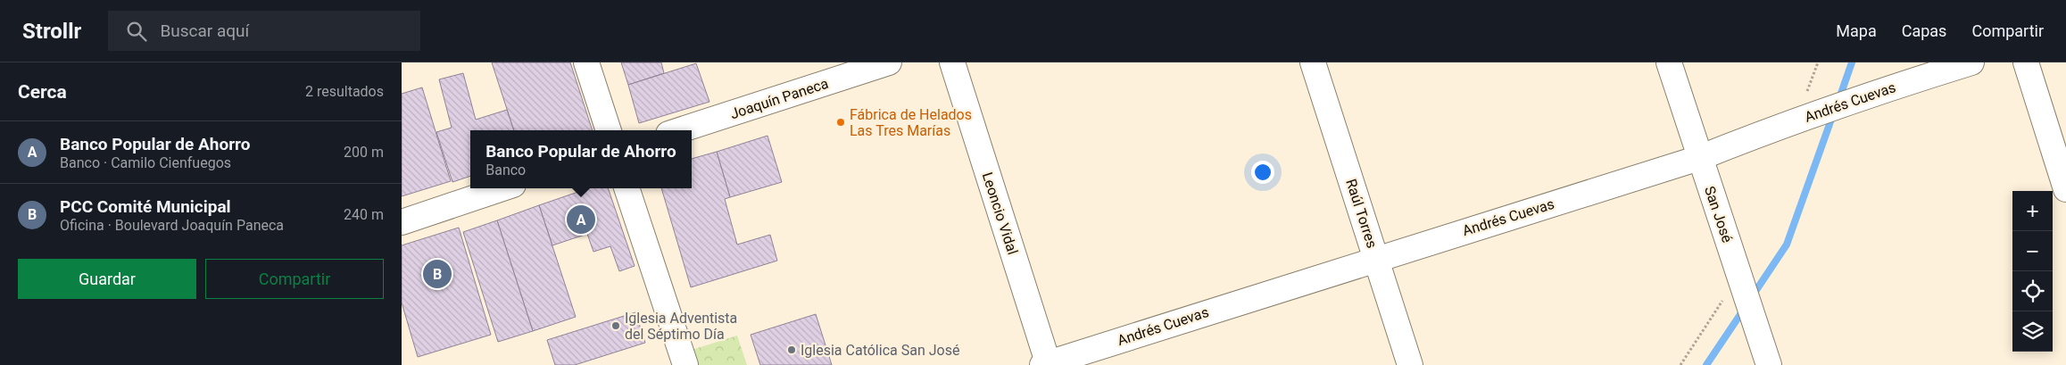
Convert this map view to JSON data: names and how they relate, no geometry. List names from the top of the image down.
{
  "streets": {
    "street": [
      "Joaquín Paneca",
      "Andrés Cuevas",
      "Leoncio Vidal",
      "Raúl Torres",
      "San José"
    ]
  },
  "crossings": [
    ["Andrés Cuevas", "Leoncio Vidal"],
    ["Andrés Cuevas", "Raúl Torres"],
    ["Andrés Cuevas", "San José"]
  ],
  "places": ["Fábrica de Helados Las Tres Marías", "Iglesia Adventista del Séptimo Día", "Iglesia Católica San José"],
  "page": {
    "header": "Strollr",
    "search": "Buscar aquí",
    "nav": ["Mapa", "Capas", "Compartir"],
    "heading": ["Cerca", "2 resultados"],
    "list": [
      {
        "mark": "A",
        "name": "Banco Popular de Ahorro",
        "note": "Banco · Camilo Cienfuegos",
        "value": "200 m"
      },
      {
        "mark": "B",
        "name": "PCC Comité Municipal",
        "note": "Oficina · Boulevard Joaquín Paneca",
        "value": "240 m"
      }
    ],
    "popup": ["Banco Popular de Ahorro", "Banco"],
    "map_buttons": ["+", "−"],
    "pins": ["A", "B"],
    "buttons": ["Guardar", "Compartir"]
  }
}
